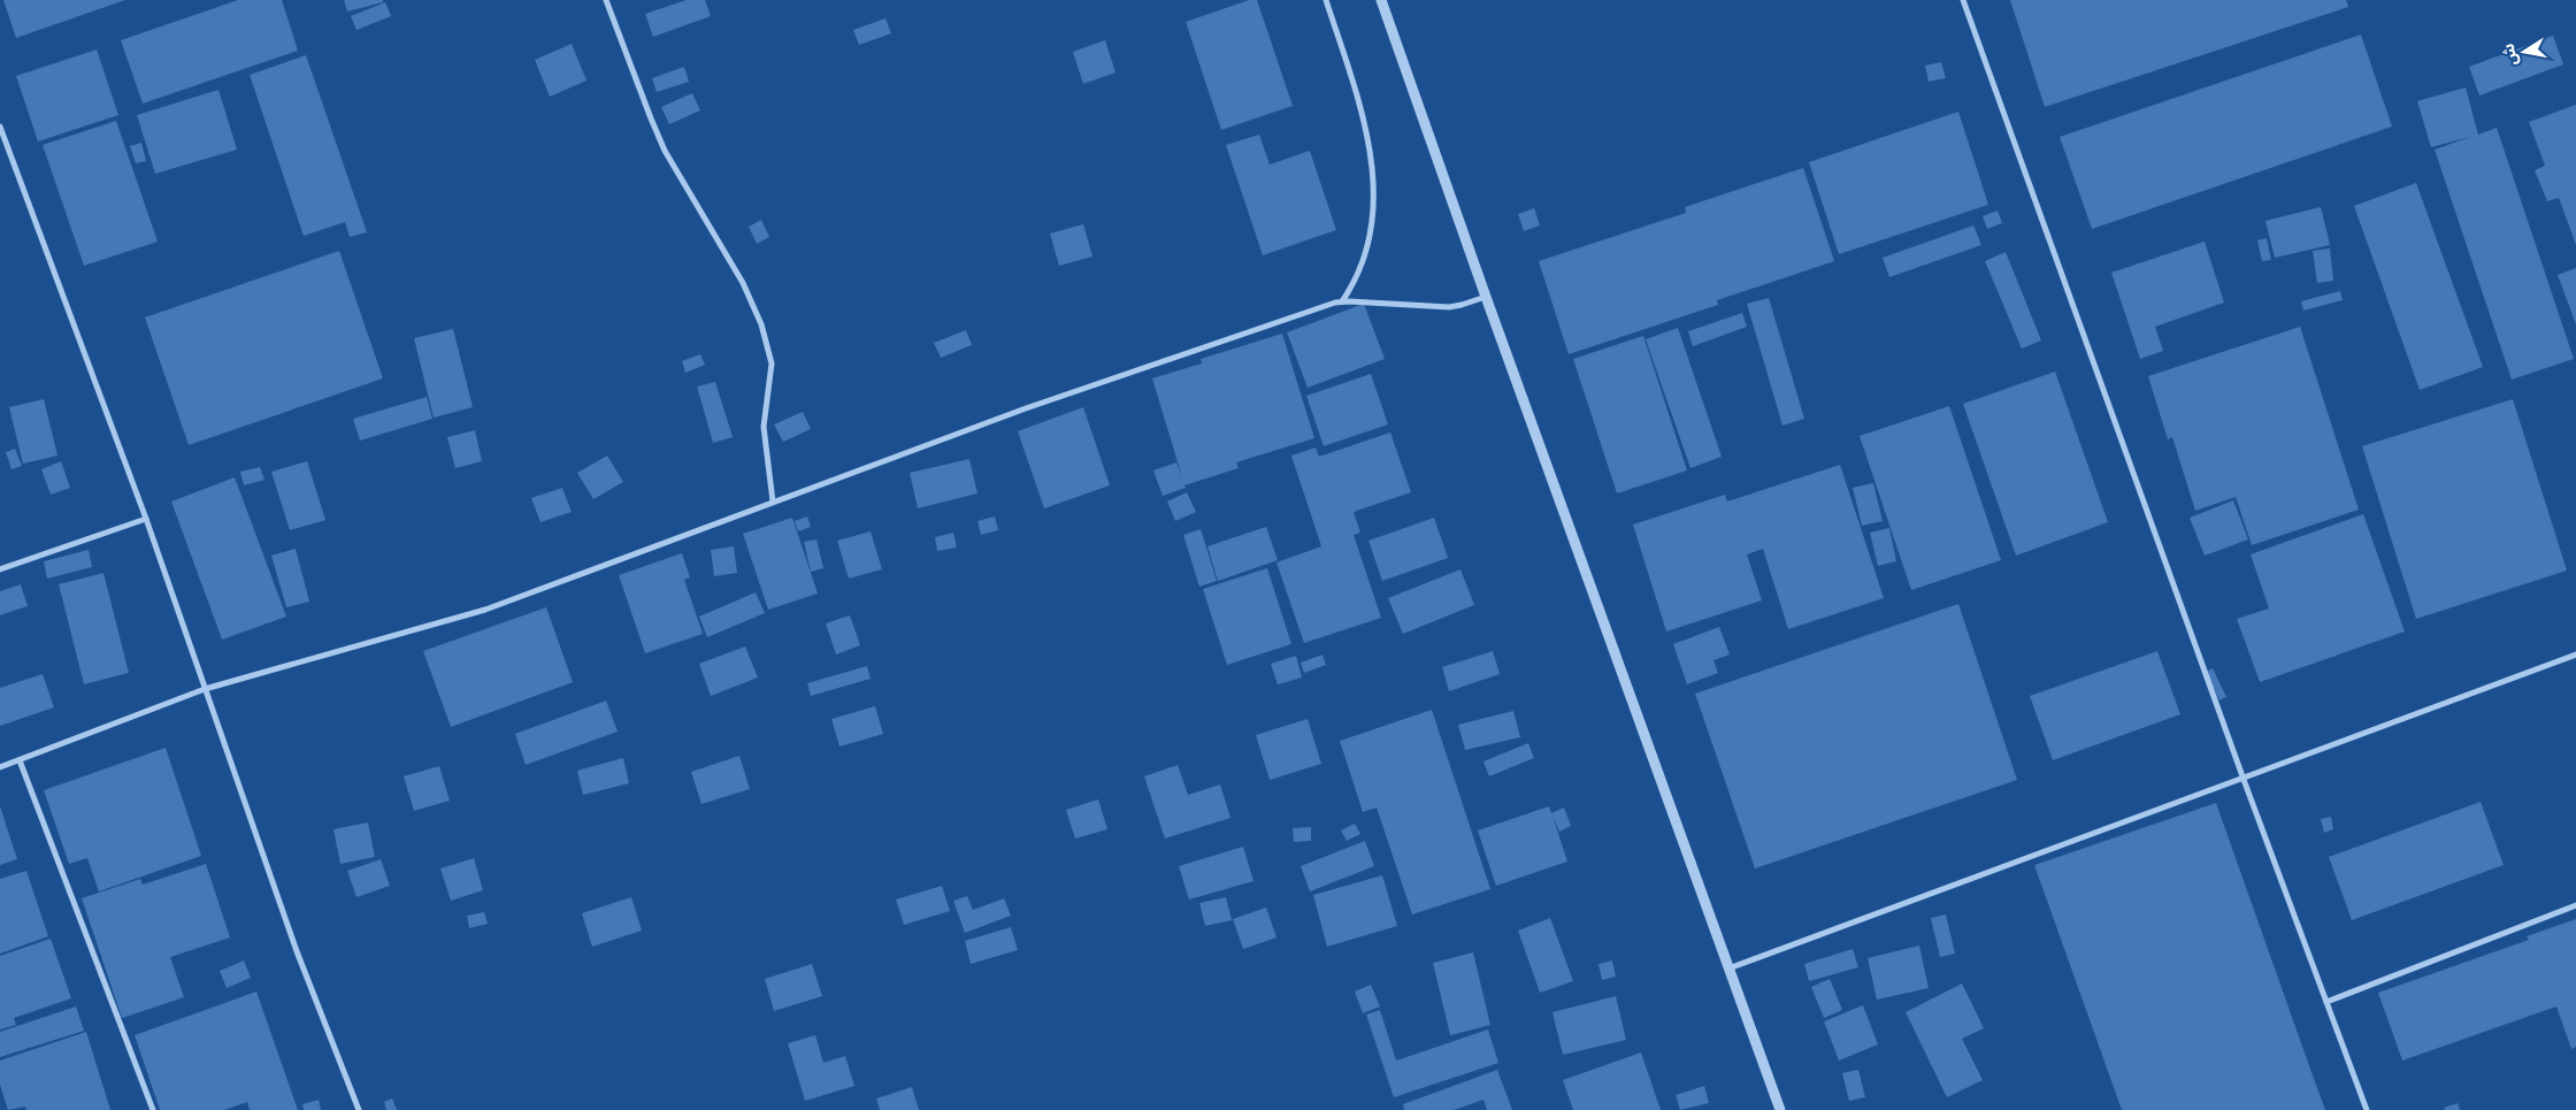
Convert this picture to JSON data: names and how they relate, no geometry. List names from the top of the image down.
{
  "north": "left"
}
